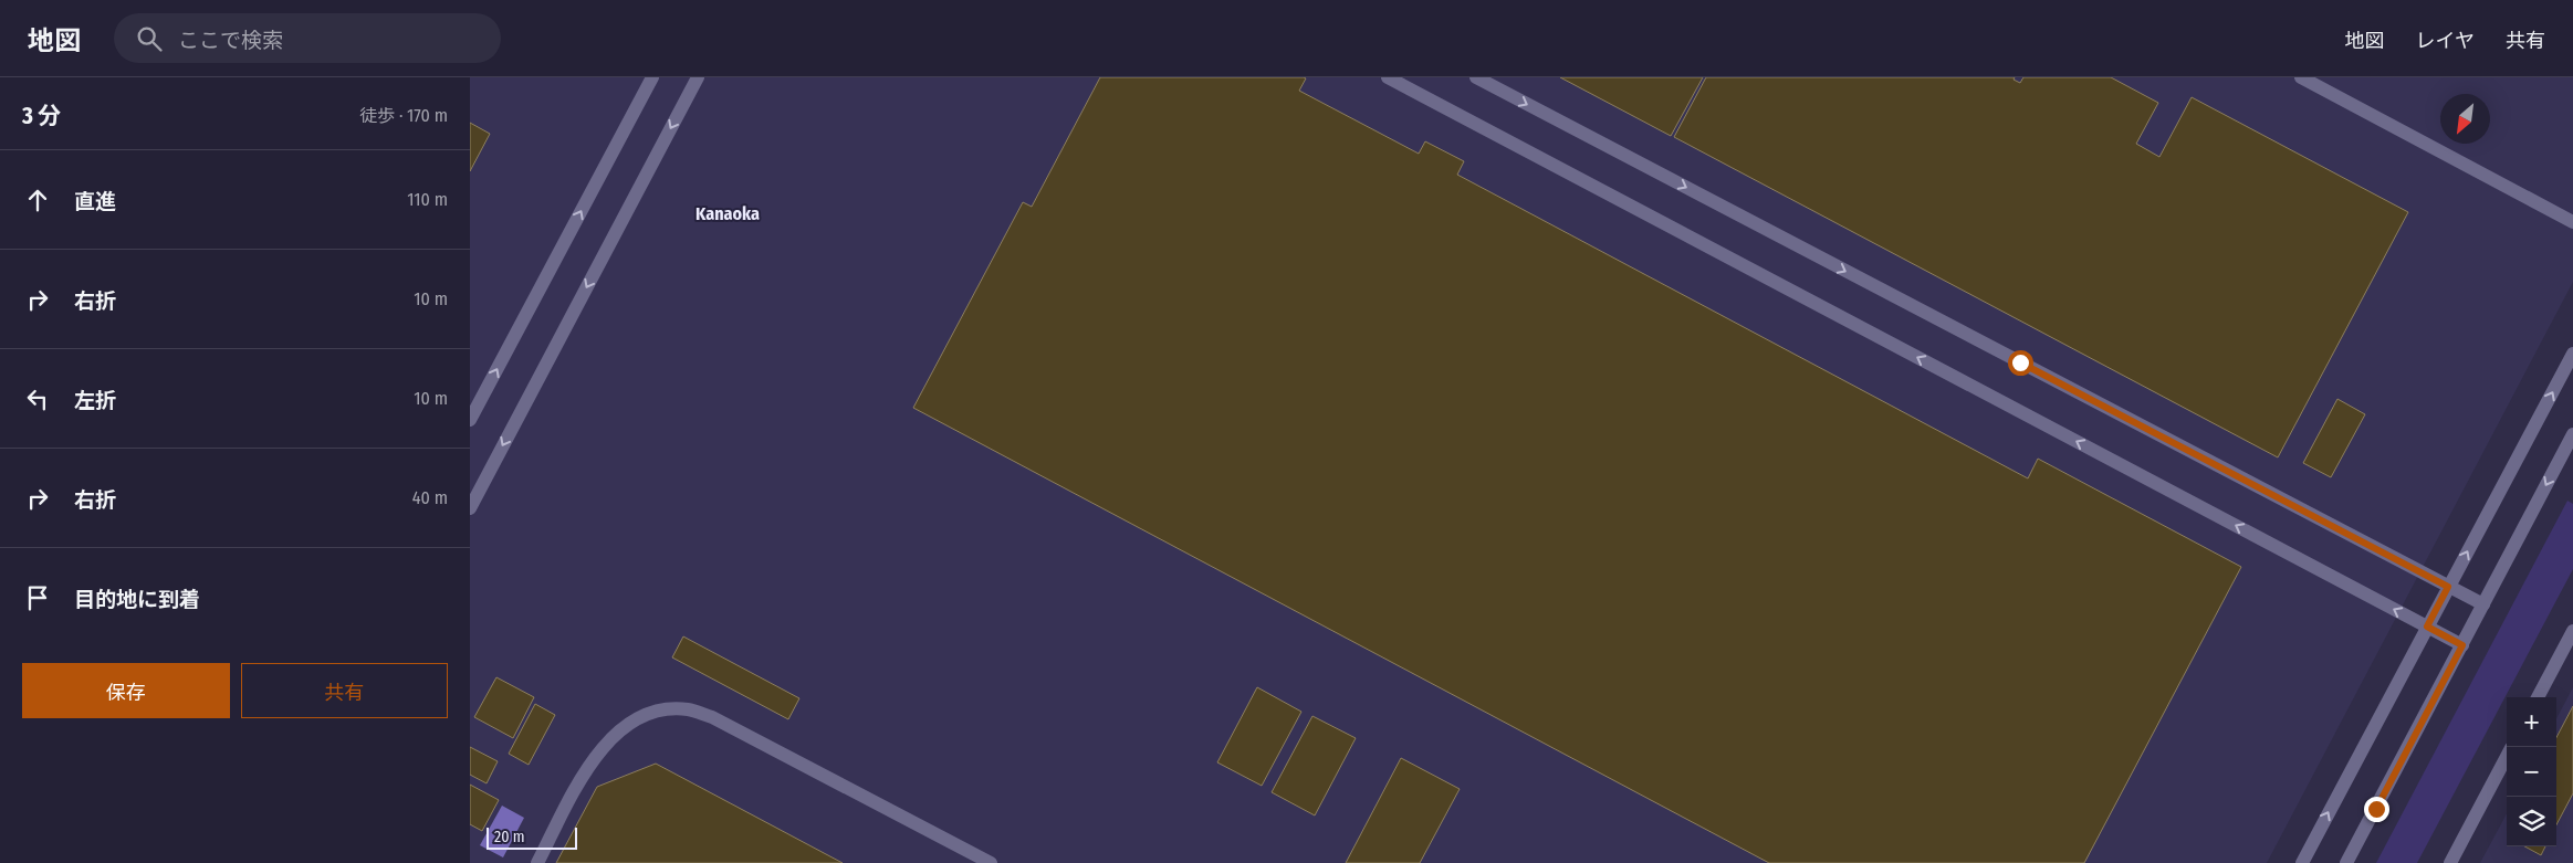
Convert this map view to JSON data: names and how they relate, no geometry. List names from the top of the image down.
{
  "districts": ["Kanaoka"],
  "scale_bar": "20 m",
  "north": "bottom left",
  "page": {
    "header": "地図",
    "search": "ここで検索",
    "nav": ["地図", "レイヤ", "共有"],
    "heading": ["3 分", "徒歩 · 170 m"],
    "list": [
      ["直進", "110 m"],
      ["右折", "10 m"],
      ["左折", "10 m"],
      ["右折", "40 m"],
      "目的地に到着"
    ],
    "buttons": ["保存", "共有"],
    "map_buttons": ["+", "−"],
    "scale": "20 m"
  }
}
